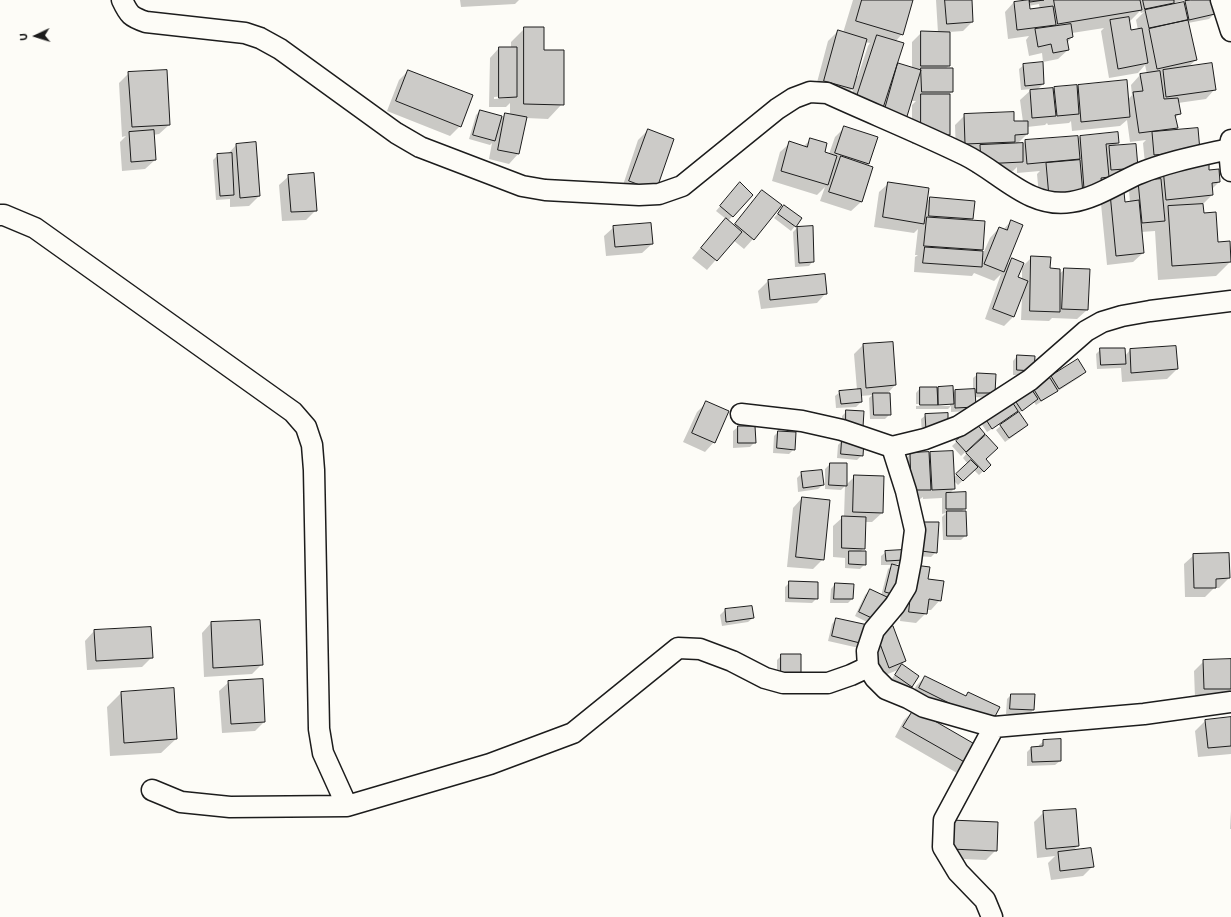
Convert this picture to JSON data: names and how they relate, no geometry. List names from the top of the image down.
{
  "north": "left"
}
